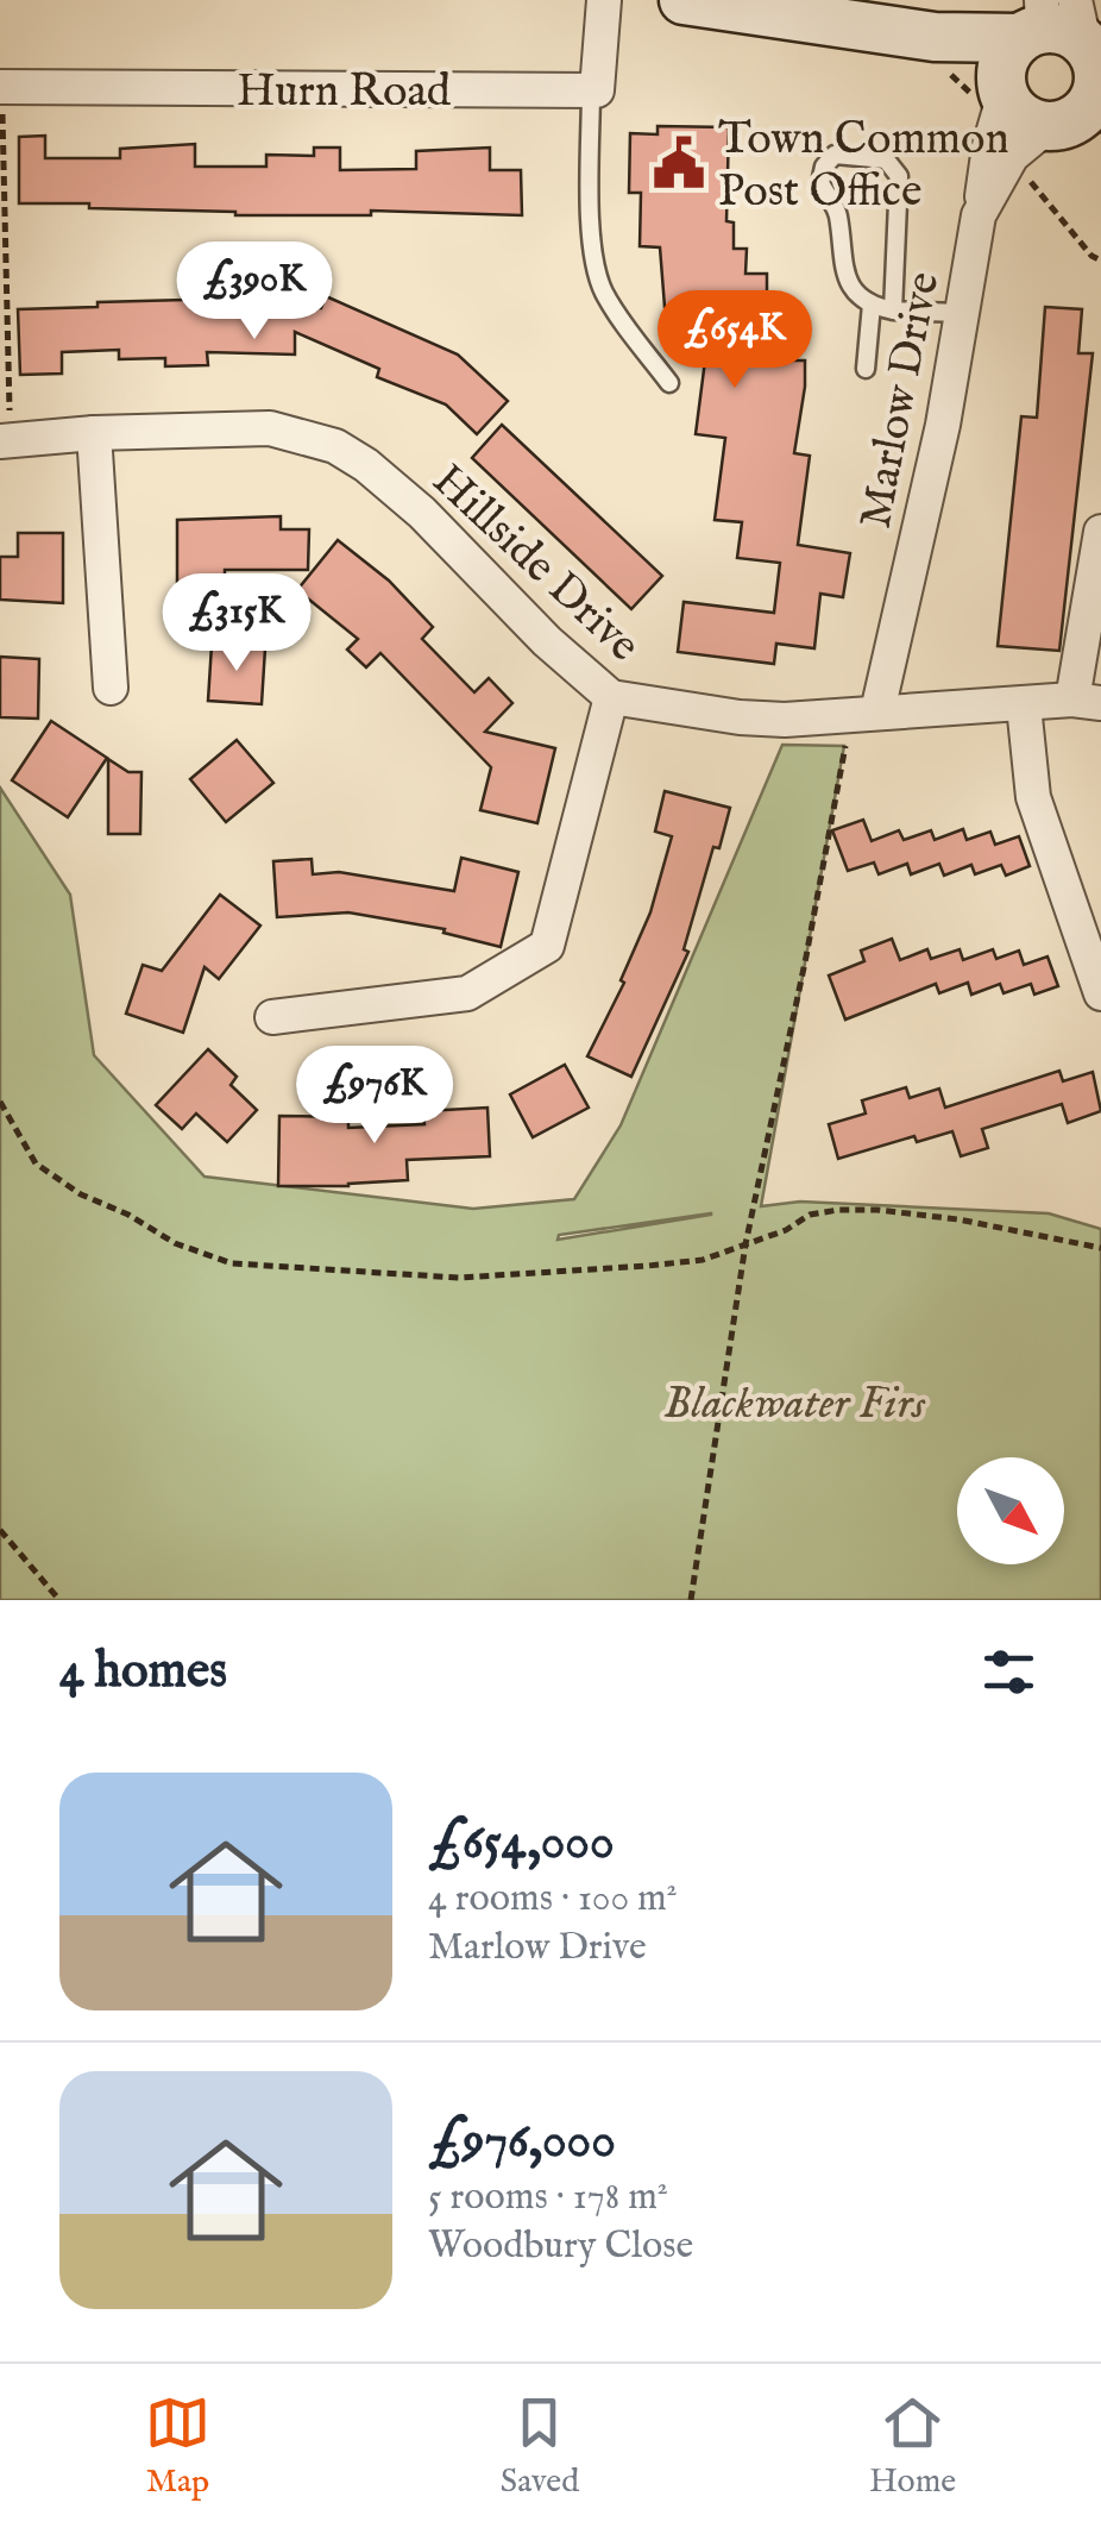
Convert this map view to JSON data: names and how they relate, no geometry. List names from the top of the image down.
{
  "streets": {
    "street": ["Hurn Road", "Marlow Drive", "Hillside Drive"]
  },
  "crossings": [
    ["Marlow Drive", "Hillside Drive"]
  ],
  "parks": ["Blackwater Firs"],
  "places": {
    "public building": ["Town Common Post Office"]
  },
  "north": "bottom right",
  "page": {
    "price": [
      "£390K",
      "£654K",
      "£315K",
      "£976K"
    ],
    "heading": "4 homes",
    "list": [
      {
        "name": "£654,000",
        "note": "4 rooms · 100 m² · Marlow Drive"
      },
      {
        "name": "£976,000",
        "note": "5 rooms · 178 m² · Woodbury Close"
      }
    ],
    "tabs": ["Map", "Saved", "Home"]
  }
}
